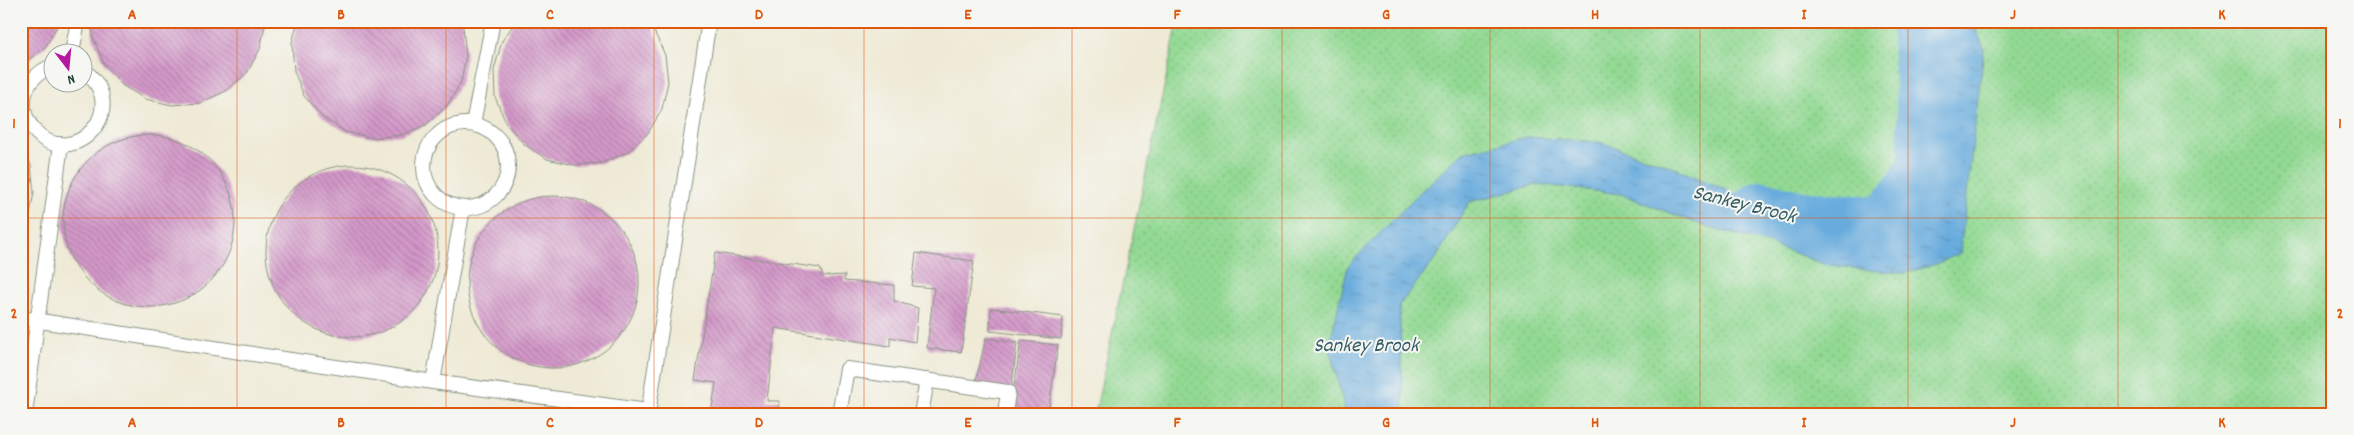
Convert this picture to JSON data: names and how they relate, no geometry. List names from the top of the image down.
{
  "water": ["Sankey Brook"],
  "north": "bottom",
  "grid": {
    "columns": [
      "A",
      "B",
      "C",
      "D",
      "E",
      "F",
      "G",
      "H",
      "I",
      "J",
      "K"
    ],
    "rows": ["1", "2"]
  }
}
